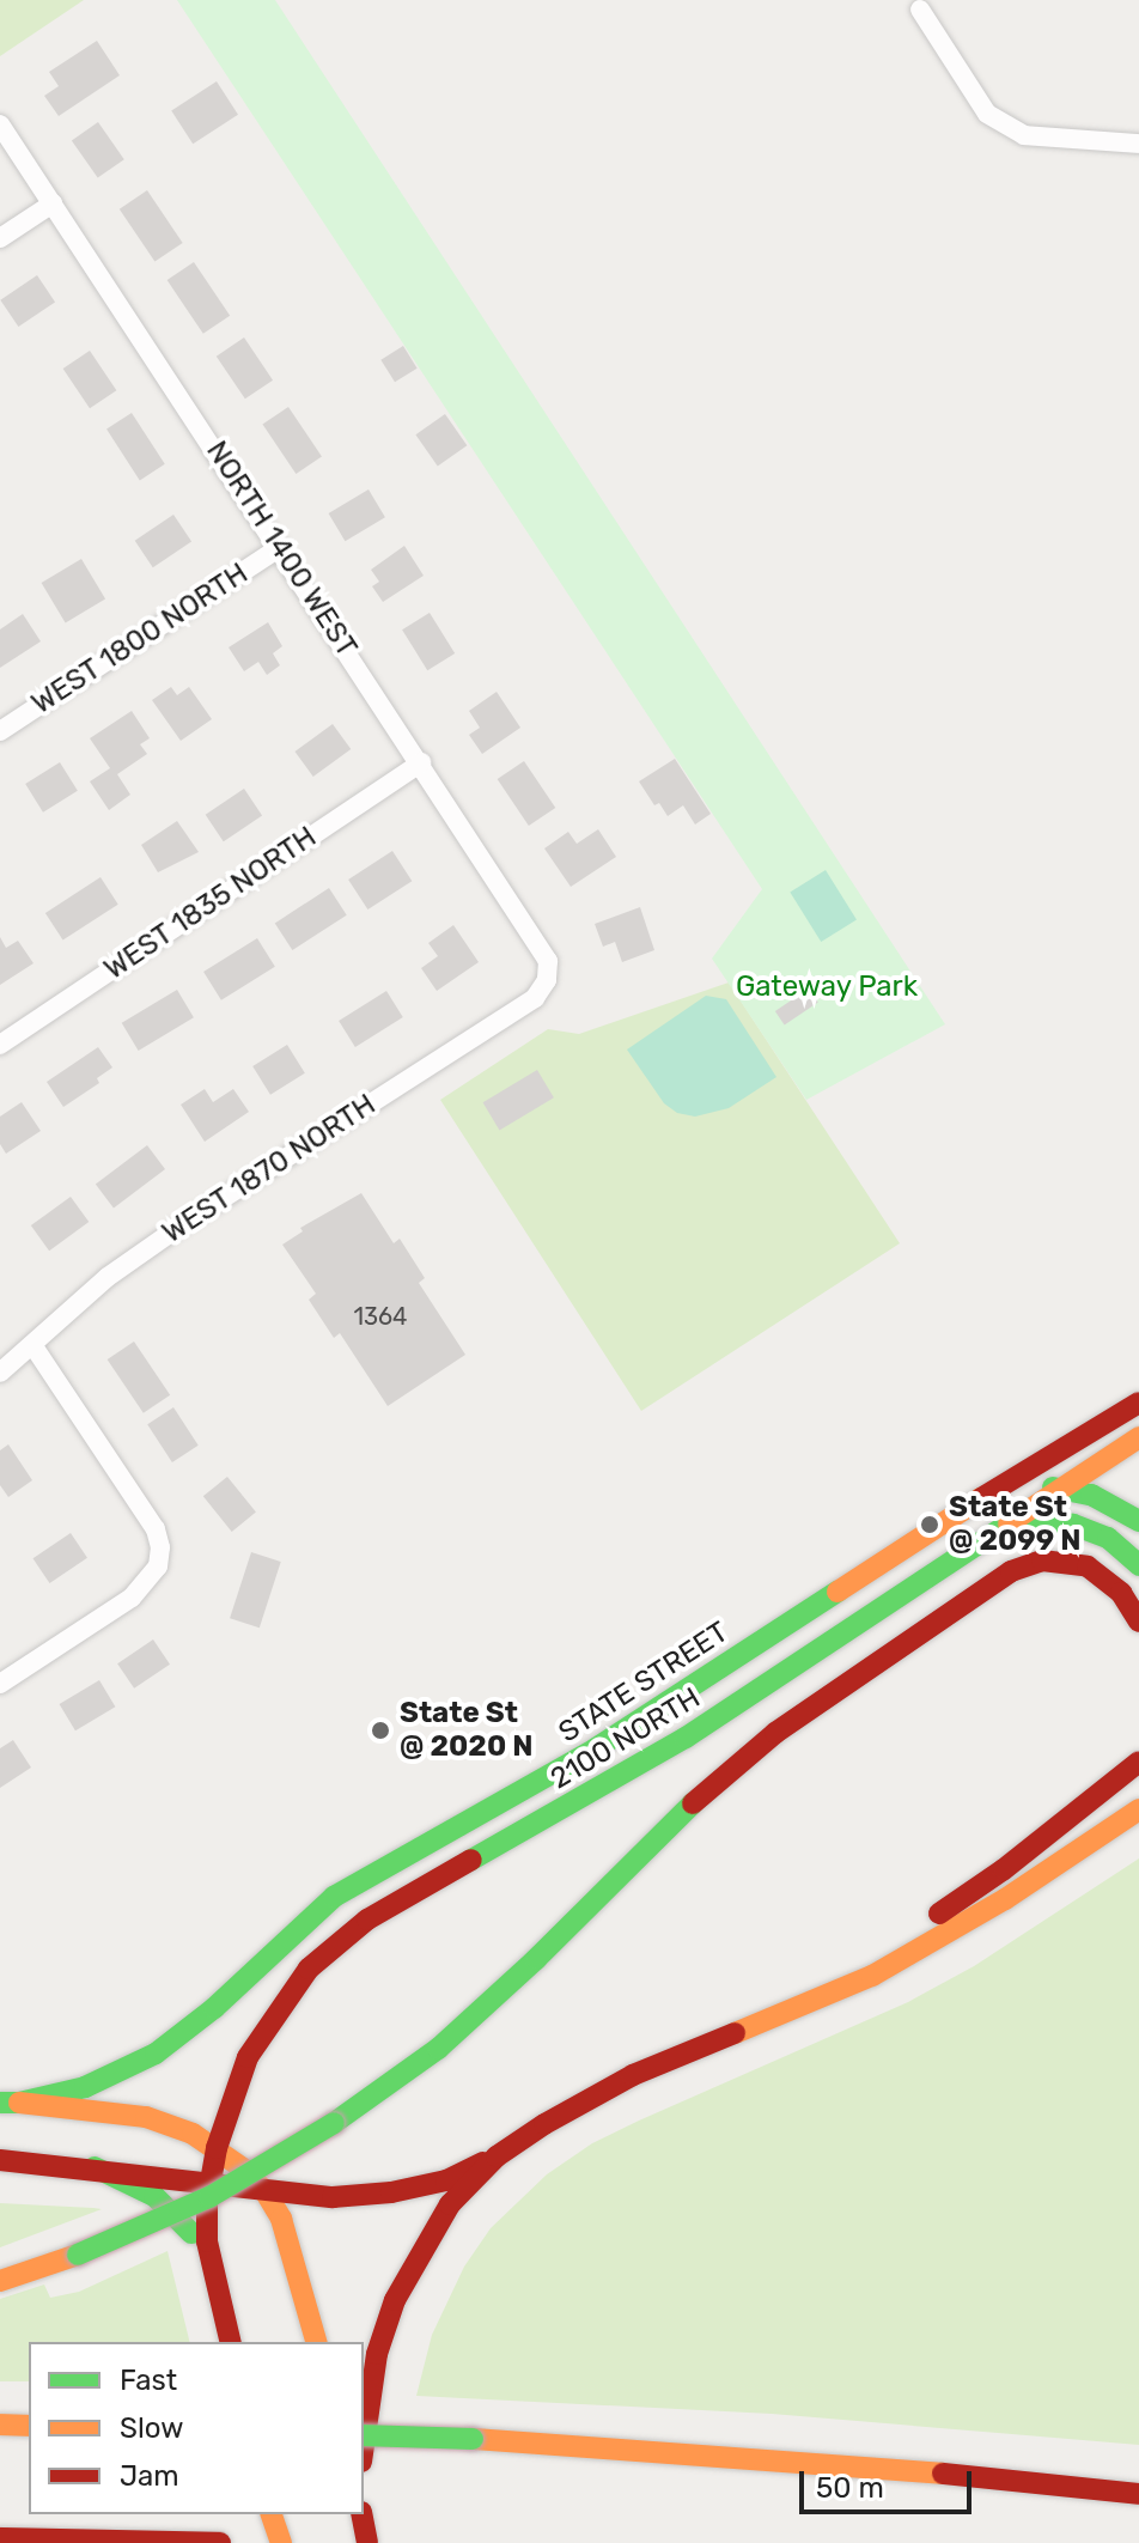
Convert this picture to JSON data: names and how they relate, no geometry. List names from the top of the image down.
{
  "streets": {
    "main road": ["STATE STREET", "2100 NORTH"],
    "street": [
      "NORTH 1400 WEST",
      "WEST 1800 NORTH",
      "WEST 1835 NORTH",
      "WEST 1870 NORTH"
    ]
  },
  "crossings": [
    ["NORTH 1400 WEST", "WEST 1800 NORTH"],
    ["NORTH 1400 WEST", "WEST 1835 NORTH"],
    ["NORTH 1400 WEST", "WEST 1870 NORTH"],
    ["STATE STREET", "2100 NORTH"]
  ],
  "parks": ["Gateway Park"],
  "places": ["State St @ 2099 N", "State St @ 2020 N"],
  "house_numbers": ["1364"],
  "legend": ["Fast", "Slow", "Jam"],
  "scale_bar": "50 m"
}
